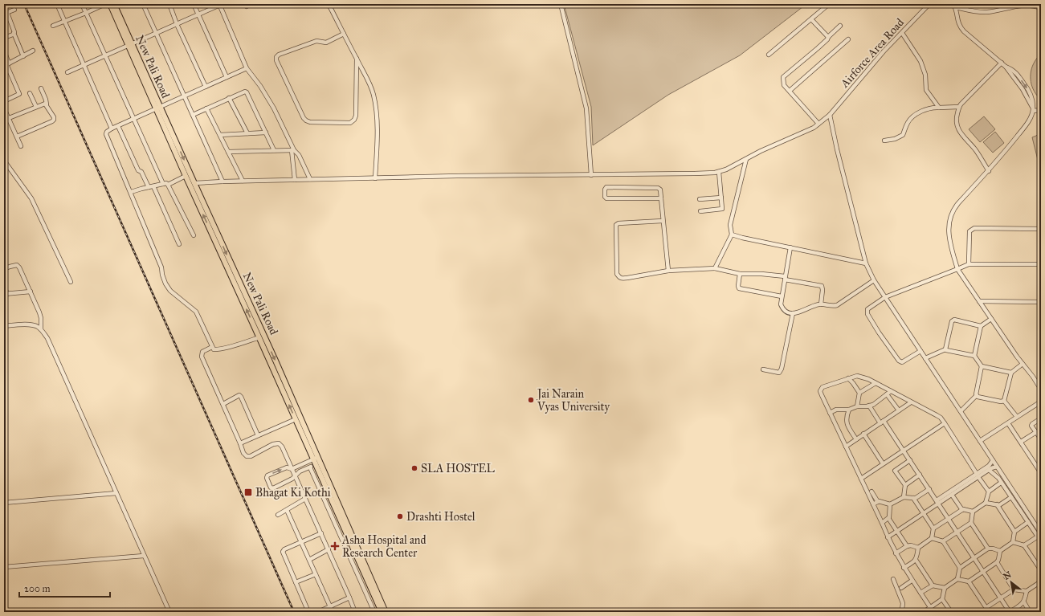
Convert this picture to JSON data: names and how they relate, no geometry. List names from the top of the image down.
{
  "streets": {
    "highway": ["New Pali Road"],
    "street": ["Airforce Area Road"]
  },
  "crossings": [
    ["Airforce Area Road", "New Pali Road"]
  ],
  "places": {
    "other": ["Jai Narain Vyas University", "SLA HOSTEL", "Drashti Hostel"],
    "transit": ["Bhagat Ki Kothi"],
    "health": ["Asha Hospital and Research Center"]
  },
  "scale_bar": "200 m",
  "north": "top left"
}
